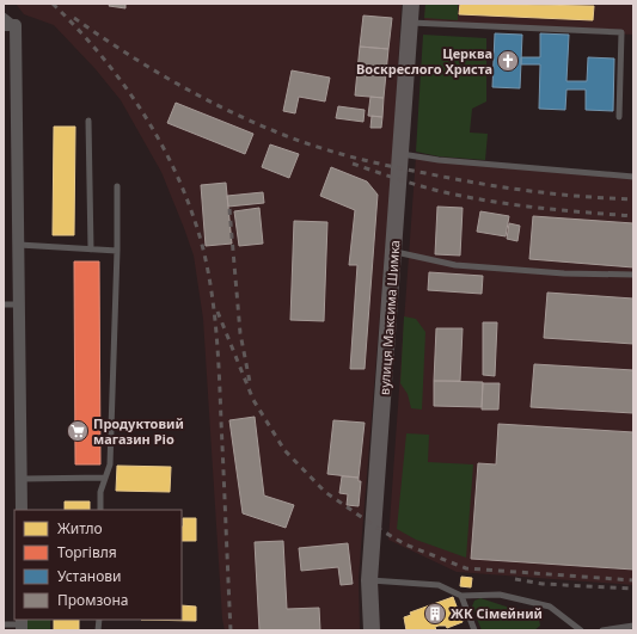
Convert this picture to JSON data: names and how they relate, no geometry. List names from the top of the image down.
{
  "streets": {
    "main road": ["вулиця Максима Шимка"]
  },
  "places": {
    "church": ["Церква Воскреслого Христа"],
    "supermarket": ["Продуктовий магазин Ріо"],
    "building": ["ЖК Сімейний"]
  },
  "legend": [
    "Житло",
    "Торгівля",
    "Установи",
    "Промзона"
  ]
}
